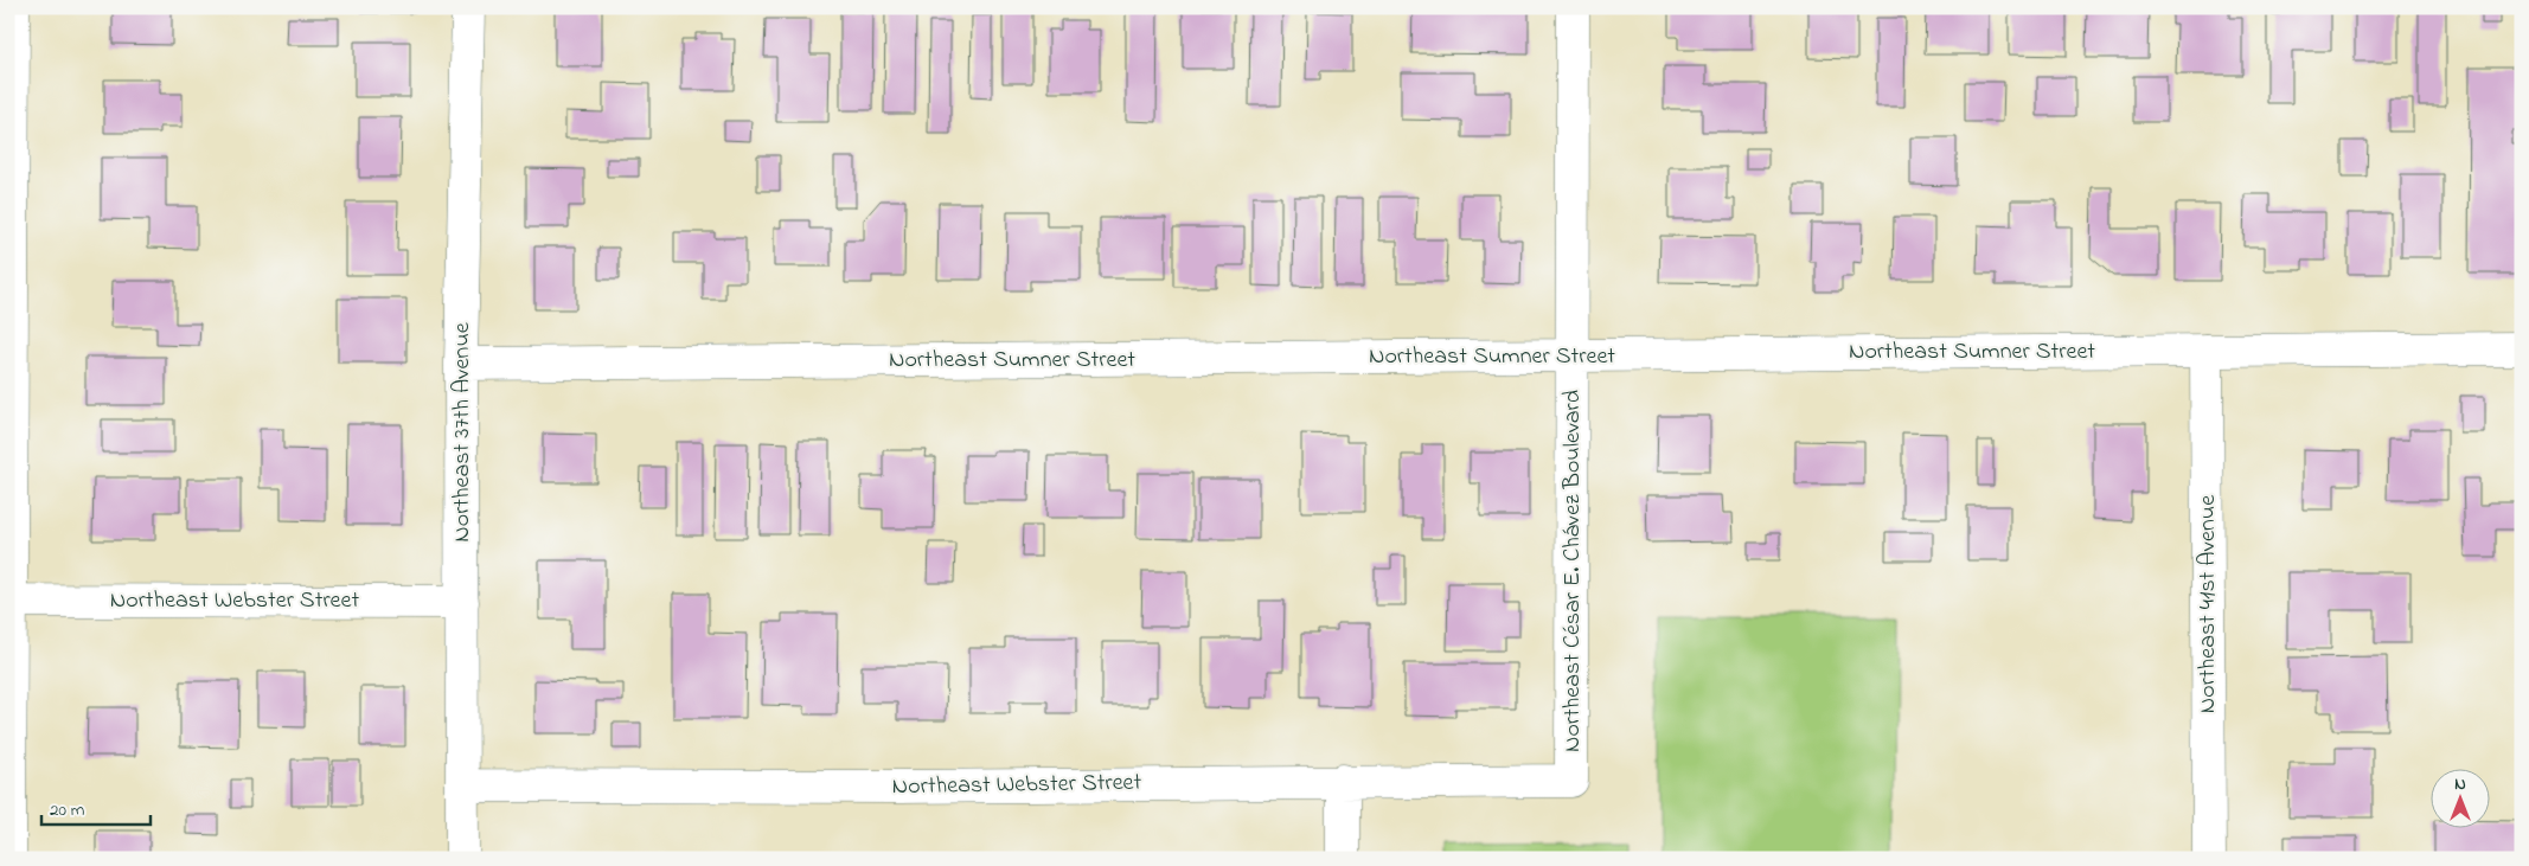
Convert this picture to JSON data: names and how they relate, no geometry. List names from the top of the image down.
{
  "streets": {
    "street": [
      "Northeast Sumner Street",
      "Northeast 37th Avenue",
      "Northeast César E. Chávez Boulevard",
      "Northeast Webster Street",
      "Northeast 41st Avenue"
    ]
  },
  "crossings": [
    ["Northeast Sumner Street", "Northeast 37th Avenue"],
    ["Northeast Sumner Street", "Northeast César E. Chávez Boulevard"],
    ["Northeast Sumner Street", "Northeast 41st Avenue"],
    ["Northeast 37th Avenue", "Northeast Webster Street"],
    ["Northeast César E. Chávez Boulevard", "Northeast Webster Street"]
  ],
  "scale_bar": "20 m",
  "north": "top"
}
